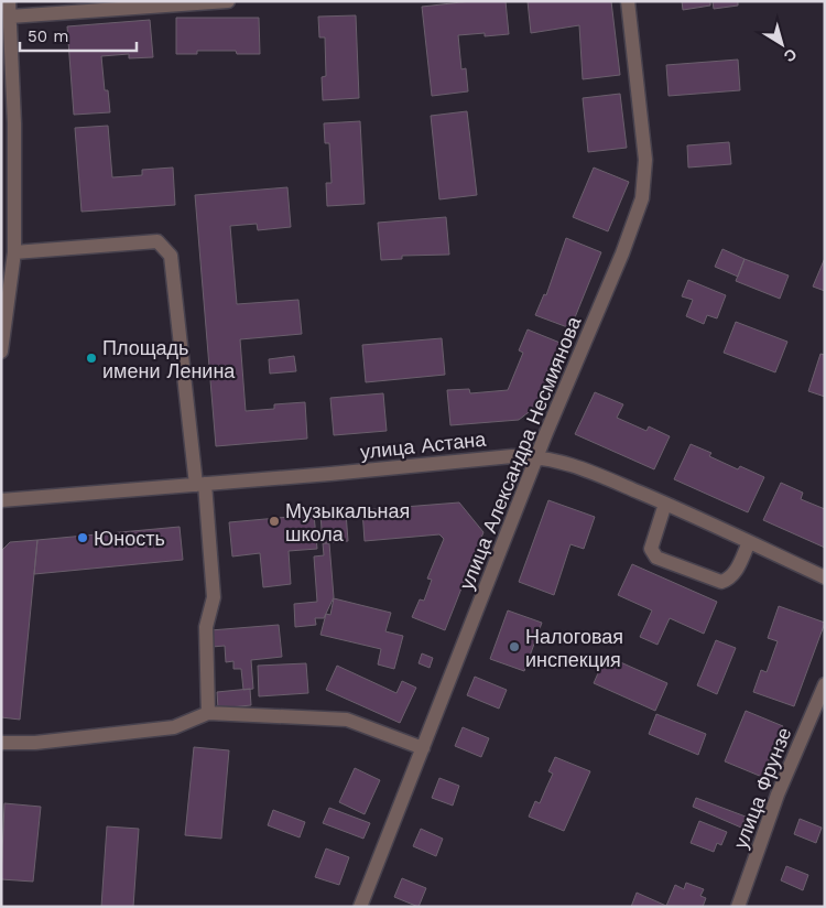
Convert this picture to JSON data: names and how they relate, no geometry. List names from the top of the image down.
{
  "streets": {
    "street": ["улица Астана", "улица Александра Несмиянова", "улица Фрунзе"]
  },
  "crossings": [
    ["улица Астана", "улица Александра Несмиянова"]
  ],
  "places": [
    "Площадь имени Ленина",
    "Музыкальная школа",
    "Юность",
    "Налоговая инспекция"
  ],
  "scale_bar": "50 m",
  "north": "bottom right"
}
